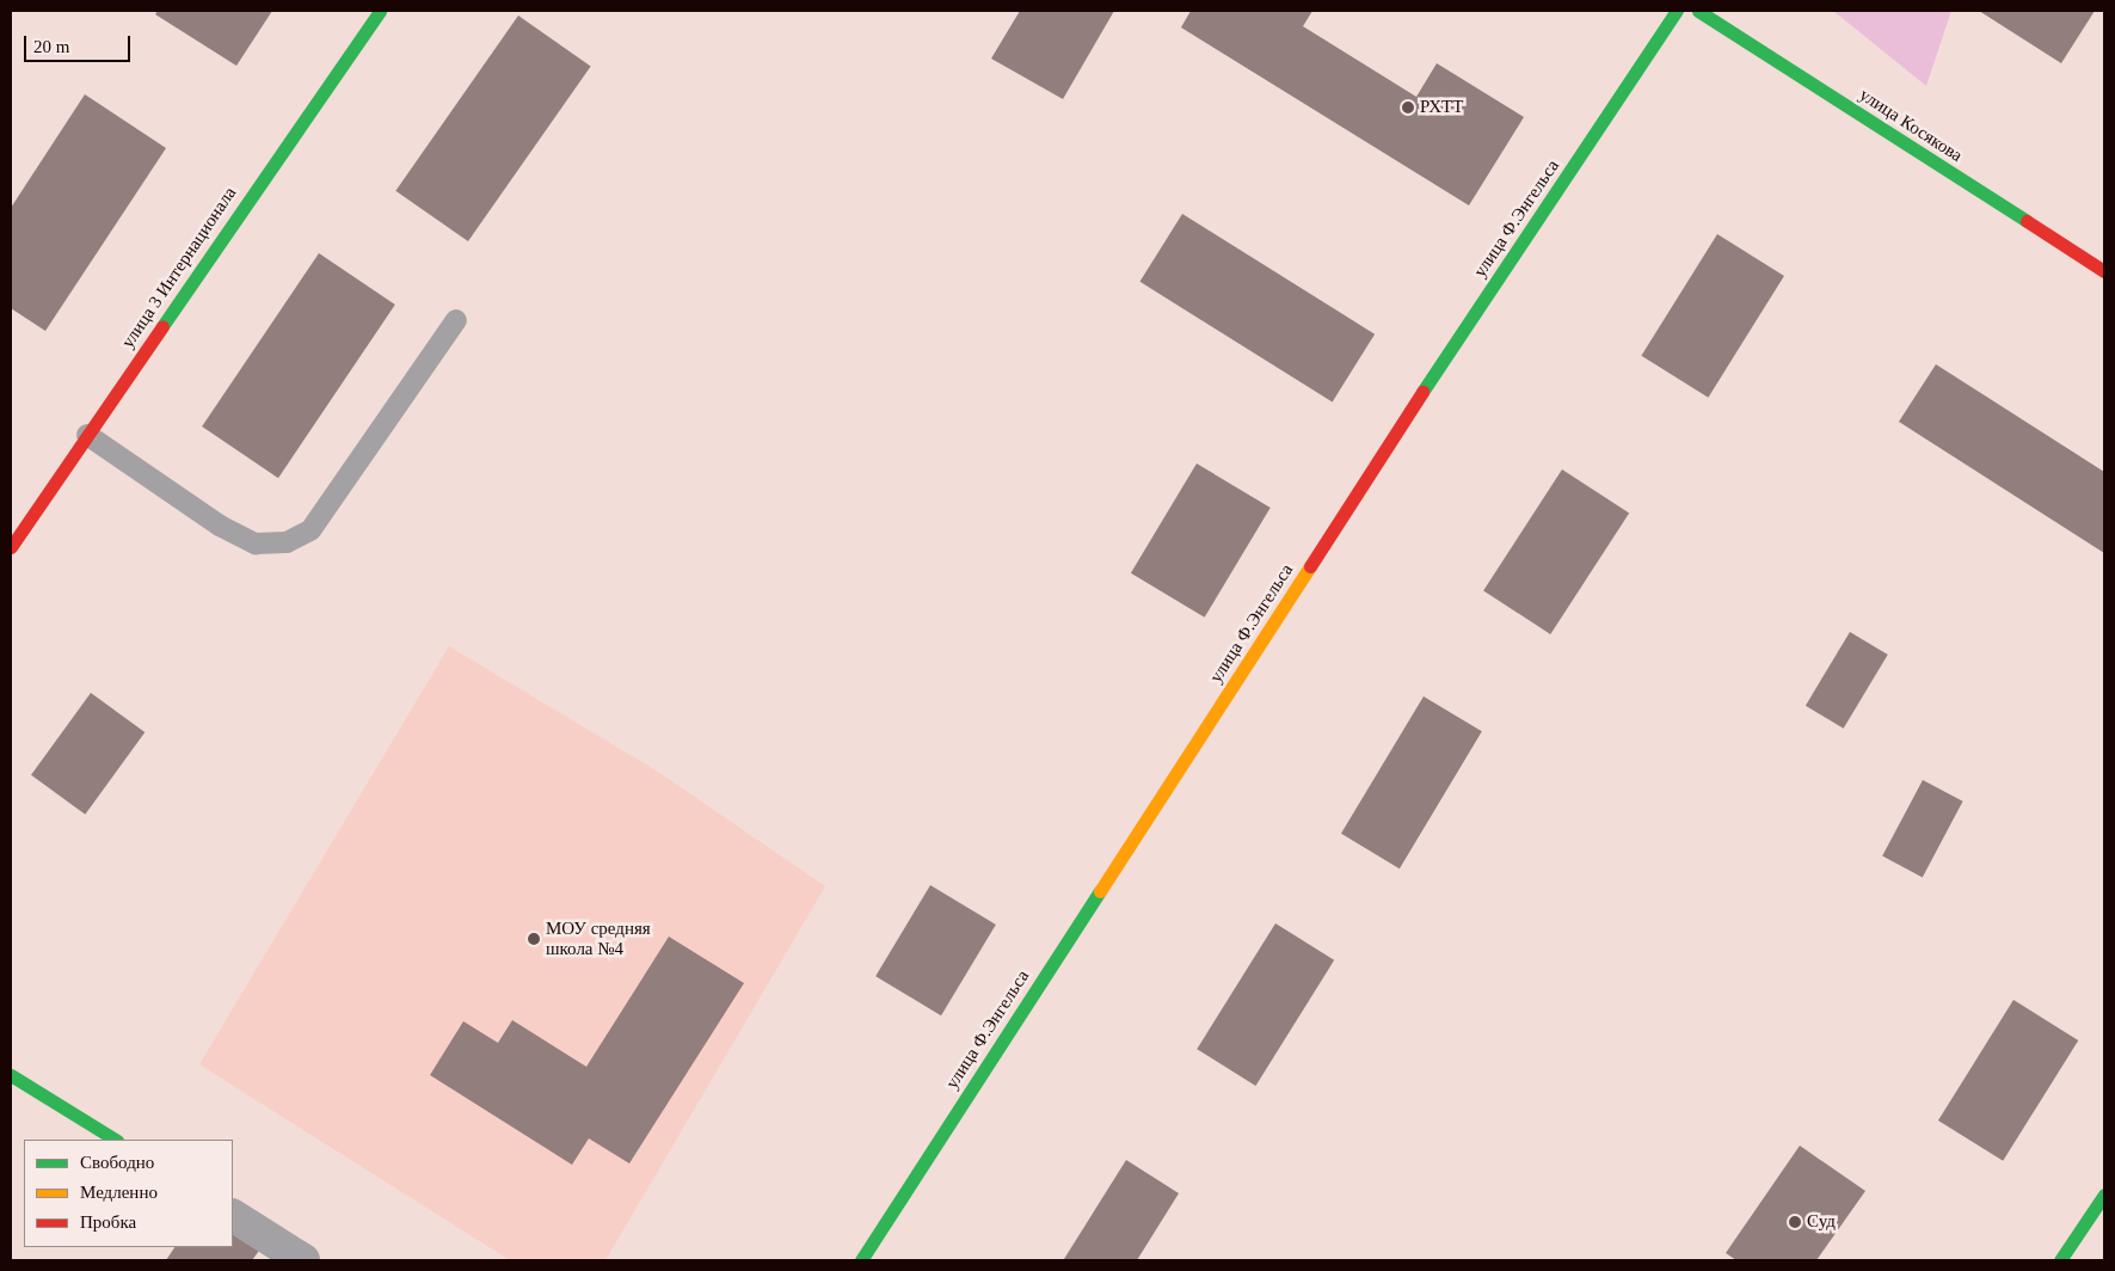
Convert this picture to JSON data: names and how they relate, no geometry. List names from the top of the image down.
{
  "streets": {
    "street": ["улица Косякова", "улица Ф.Энгельса", "улица 3 Интернационала"]
  },
  "places": ["РХТТ", "МОУ средняя школа №4", "Суд"],
  "legend": ["Свободно", "Медленно", "Пробка"],
  "scale_bar": "20 m"
}
